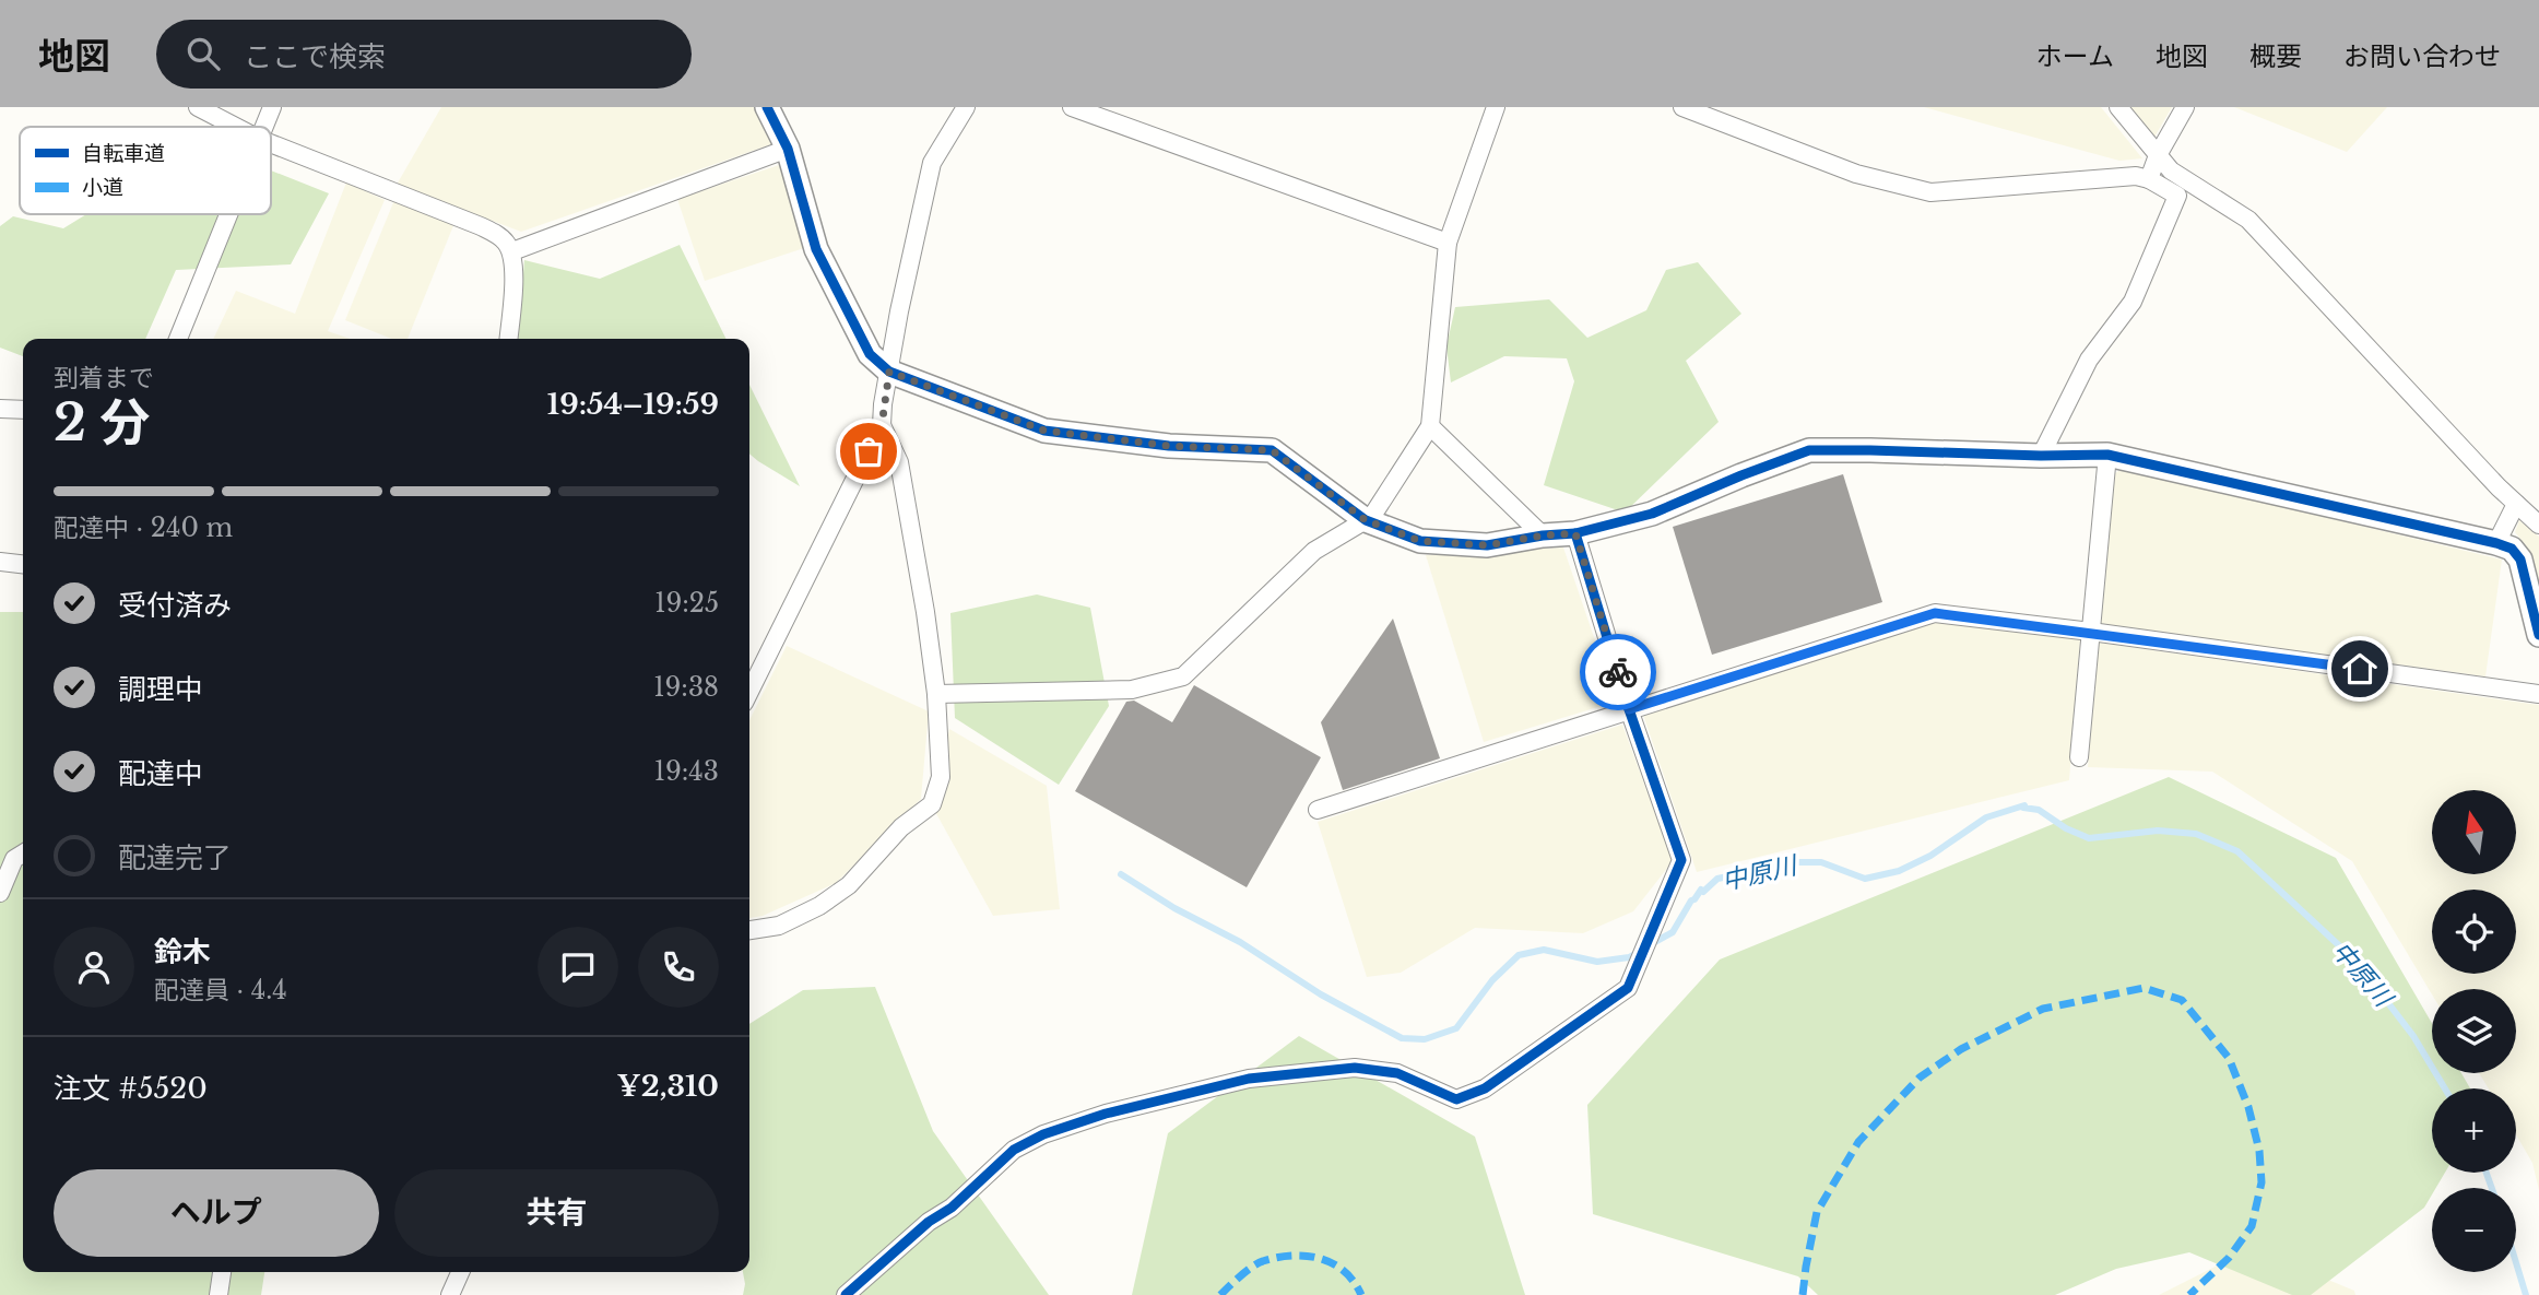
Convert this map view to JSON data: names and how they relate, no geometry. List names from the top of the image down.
{
  "water": ["中原川"],
  "legend": ["自転車道", "小道"],
  "north": "top",
  "page": {
    "header": "地図",
    "search": "ここで検索",
    "nav": [
      "ホーム",
      "地図",
      "概要",
      "お問い合わせ"
    ],
    "heading": ["2 分", "到着まで", "19:54–19:59"],
    "panel": [
      "鈴木",
      "配達員 · 4.4",
      "注文 #5520",
      "¥2,310"
    ],
    "bar": "配達中 · 240 m",
    "list": [
      ["受付済み", "19:25"],
      ["調理中", "19:38"],
      ["配達中", "19:43"],
      "配達完了"
    ],
    "map_buttons": ["+", "−"],
    "buttons": ["ヘルプ", "共有"]
  }
}
